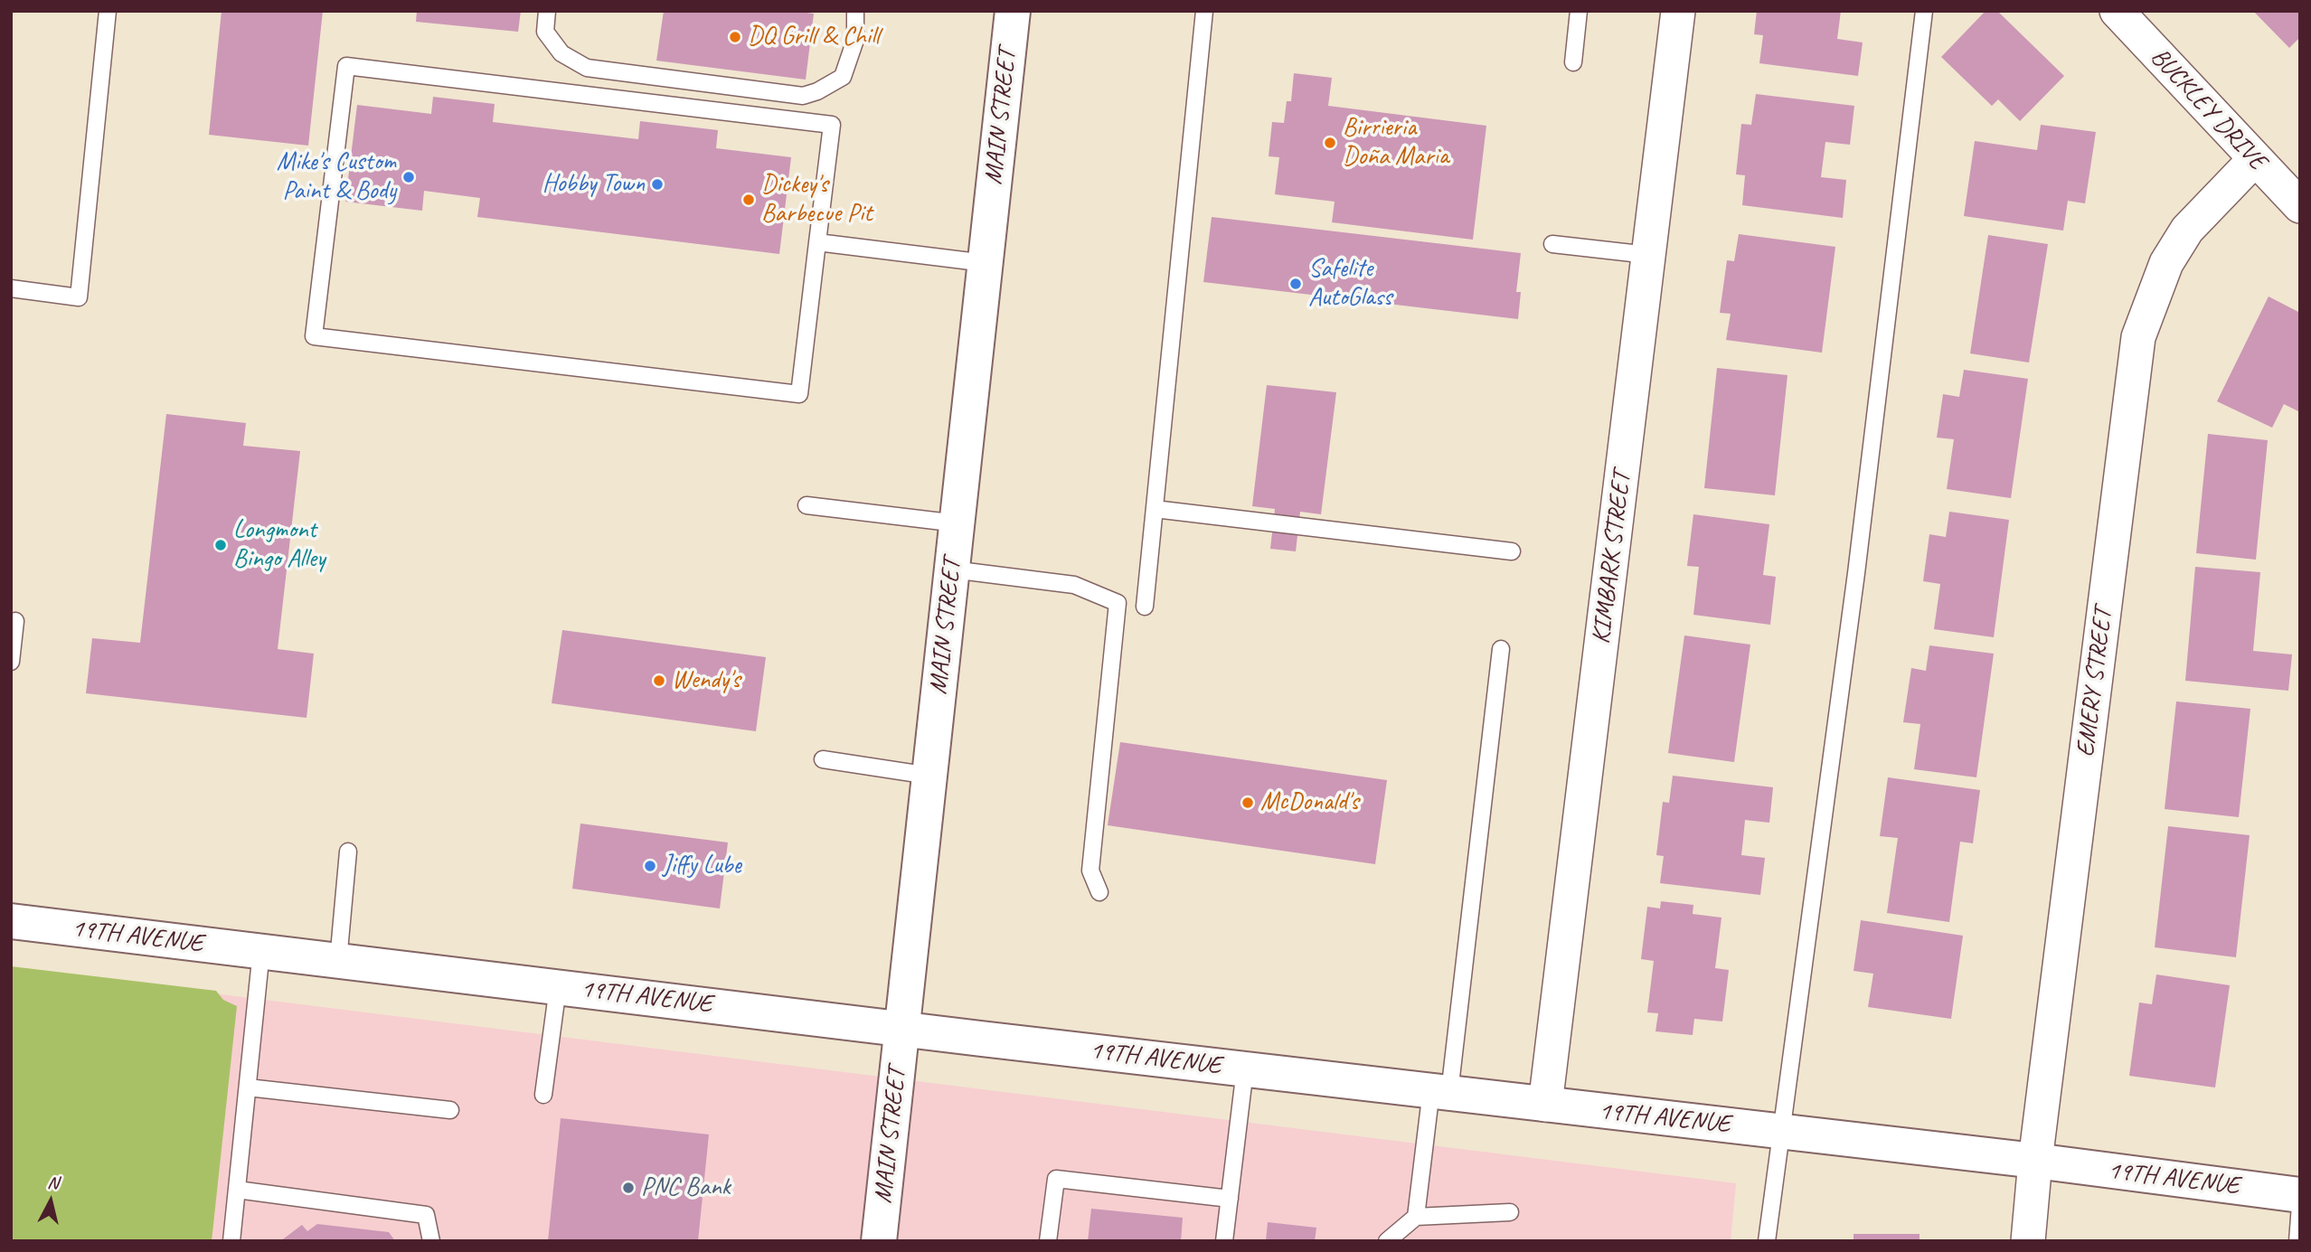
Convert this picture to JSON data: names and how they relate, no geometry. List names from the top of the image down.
{
  "streets": {
    "main road": ["MAIN STREET", "19TH AVENUE"],
    "street": ["BUCKLEY DRIVE", "KIMBARK STREET", "EMERY STREET"]
  },
  "crossings": [
    ["BUCKLEY DRIVE", "EMERY STREET"],
    ["MAIN STREET", "19TH AVENUE"],
    ["KIMBARK STREET", "19TH AVENUE"],
    ["EMERY STREET", "19TH AVENUE"]
  ],
  "places": [
    "DQ Grill & Chill",
    "Birrieria Doña Maria",
    "Mike's Custom Paint & Body",
    "Hobby Town",
    "Dickey's Barbecue Pit",
    "Safelite AutoGlass",
    "Longmont Bingo Alley",
    "Wendy's",
    "McDonald's",
    "Jiffy Lube",
    "PNC Bank"
  ],
  "north": "top"
}
